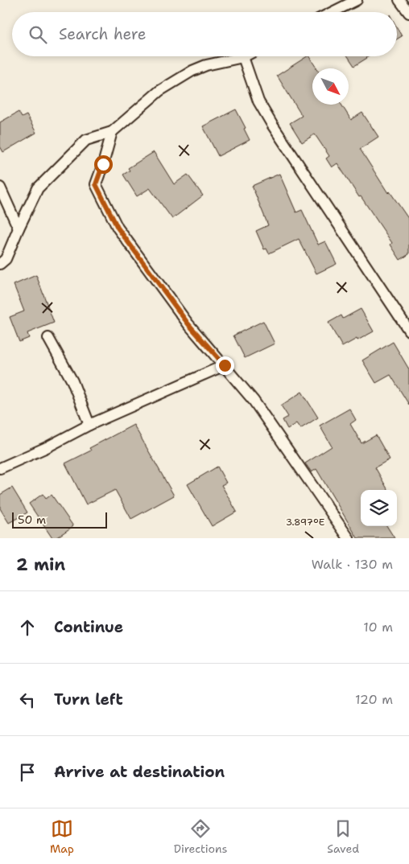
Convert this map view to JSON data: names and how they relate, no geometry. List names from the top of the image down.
{
  "scale_bar": "50 m",
  "north": "bottom right",
  "page": {
    "search": "Search here",
    "scale": "50 m",
    "heading": ["2 min", "Walk · 130 m"],
    "list": [
      ["Continue", "10 m"],
      ["Turn left", "120 m"],
      "Arrive at destination"
    ],
    "nav": ["Map", "Directions", "Saved"]
  },
  "coordinates": ["3.897°E"]
}
